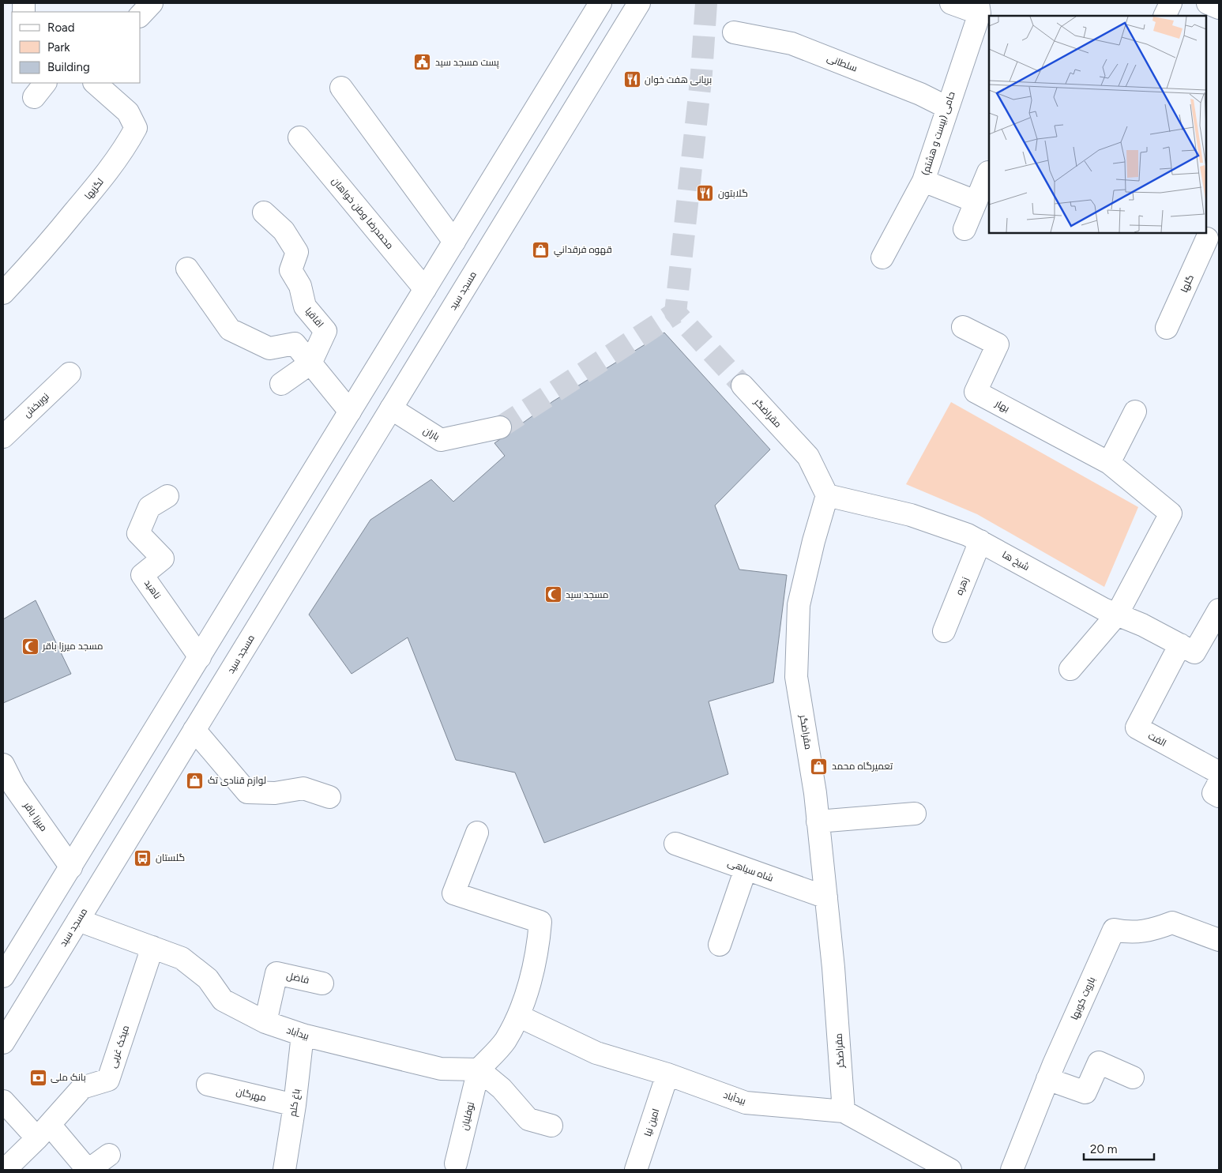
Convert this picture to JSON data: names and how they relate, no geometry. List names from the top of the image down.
{
  "streets": {
    "street": [
      "سلطانی",
      "حامی (بیست و هشتم)",
      "لگزیها",
      "محمدرضا وطن خواهان",
      "گلها",
      "مسجد سید",
      "اقاقیا",
      "نوربخش",
      "بهار",
      "مقراضگر",
      "باران",
      "شیخ ها",
      "زهره",
      "ناهید",
      "الفت",
      "میرزا باقر",
      "شاه سیاهی",
      "فاضل",
      "باروت کوبها",
      "بیدآباد",
      "میخک غربی",
      "مهرگان",
      "باغ کلم",
      "نوفلیان",
      "امین نیا"
    ]
  },
  "crossings": [
    ["سلطانی", "حامی (بیست و هشتم)"],
    ["مسجد سید", "باران"],
    ["مسجد سید", "بیدآباد"],
    ["بهار", "شیخ ها"],
    ["مقراضگر", "شیخ ها"],
    ["مقراضگر", "شاه سیاهی"],
    ["مقراضگر", "بیدآباد"],
    ["شیخ ها", "زهره"],
    ["شیخ ها", "الفت"],
    ["فاضل", "بیدآباد"],
    ["بیدآباد", "میخک غربی"],
    ["بیدآباد", "باغ کلم"],
    ["بیدآباد", "نوفلیان"],
    ["بیدآباد", "امین نیا"],
    ["مهرگان", "باغ کلم"]
  ],
  "places": {
    "public building": ["پست مسجد سید"],
    "restaurant": ["بریانی هفت خوان", "گلابتون"],
    "shop": ["قهوه فرقداني", "تعمیرگاه محمد", "لوازم قنادی تک"],
    "mosque": ["مسجد سید", "مسجد میرزا باقر"],
    "bus stop": ["گلستان"],
    "bank": ["بانک ملی"]
  },
  "legend": ["Road", "Park", "Building"],
  "scale_bar": "20 m"
}
